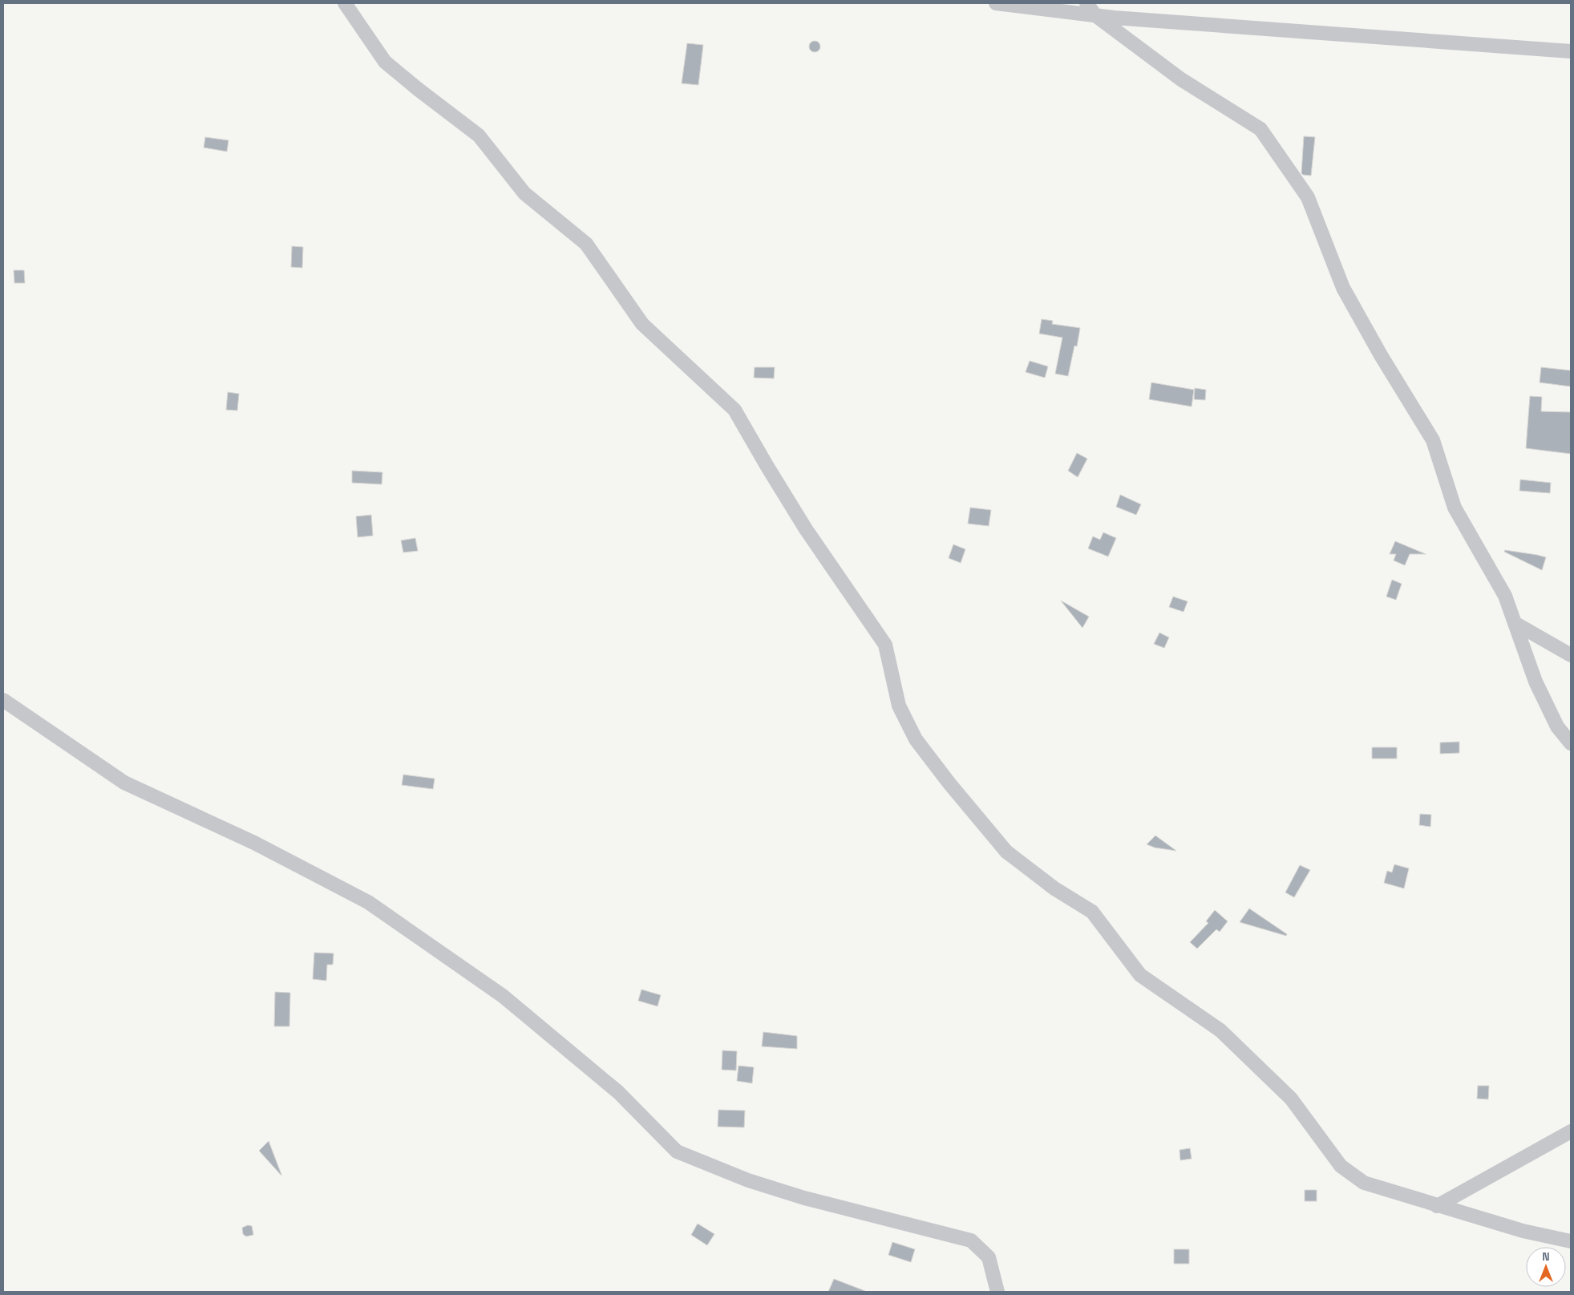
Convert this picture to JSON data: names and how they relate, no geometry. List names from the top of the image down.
{
  "north": "top"
}
